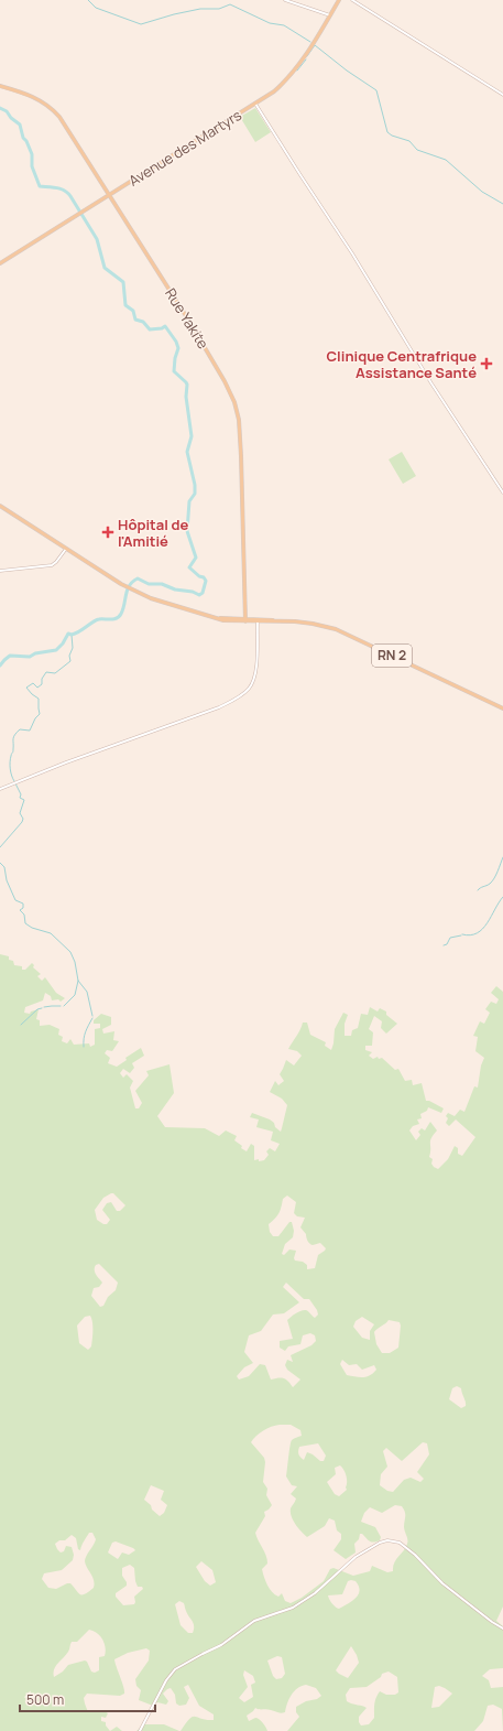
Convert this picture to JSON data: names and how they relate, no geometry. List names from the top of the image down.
{
  "streets": {
    "main road": ["Avenue des Martyrs", "Rue Yakite", "RN 2"]
  },
  "crossings": [
    ["Avenue des Martyrs", "Rue Yakite"],
    ["Rue Yakite", "RN 2"]
  ],
  "places": {
    "health": ["Clinique Centrafrique Assistance Santé", "Hôpital de l'Amitié"]
  },
  "scale_bar": "500 m"
}
